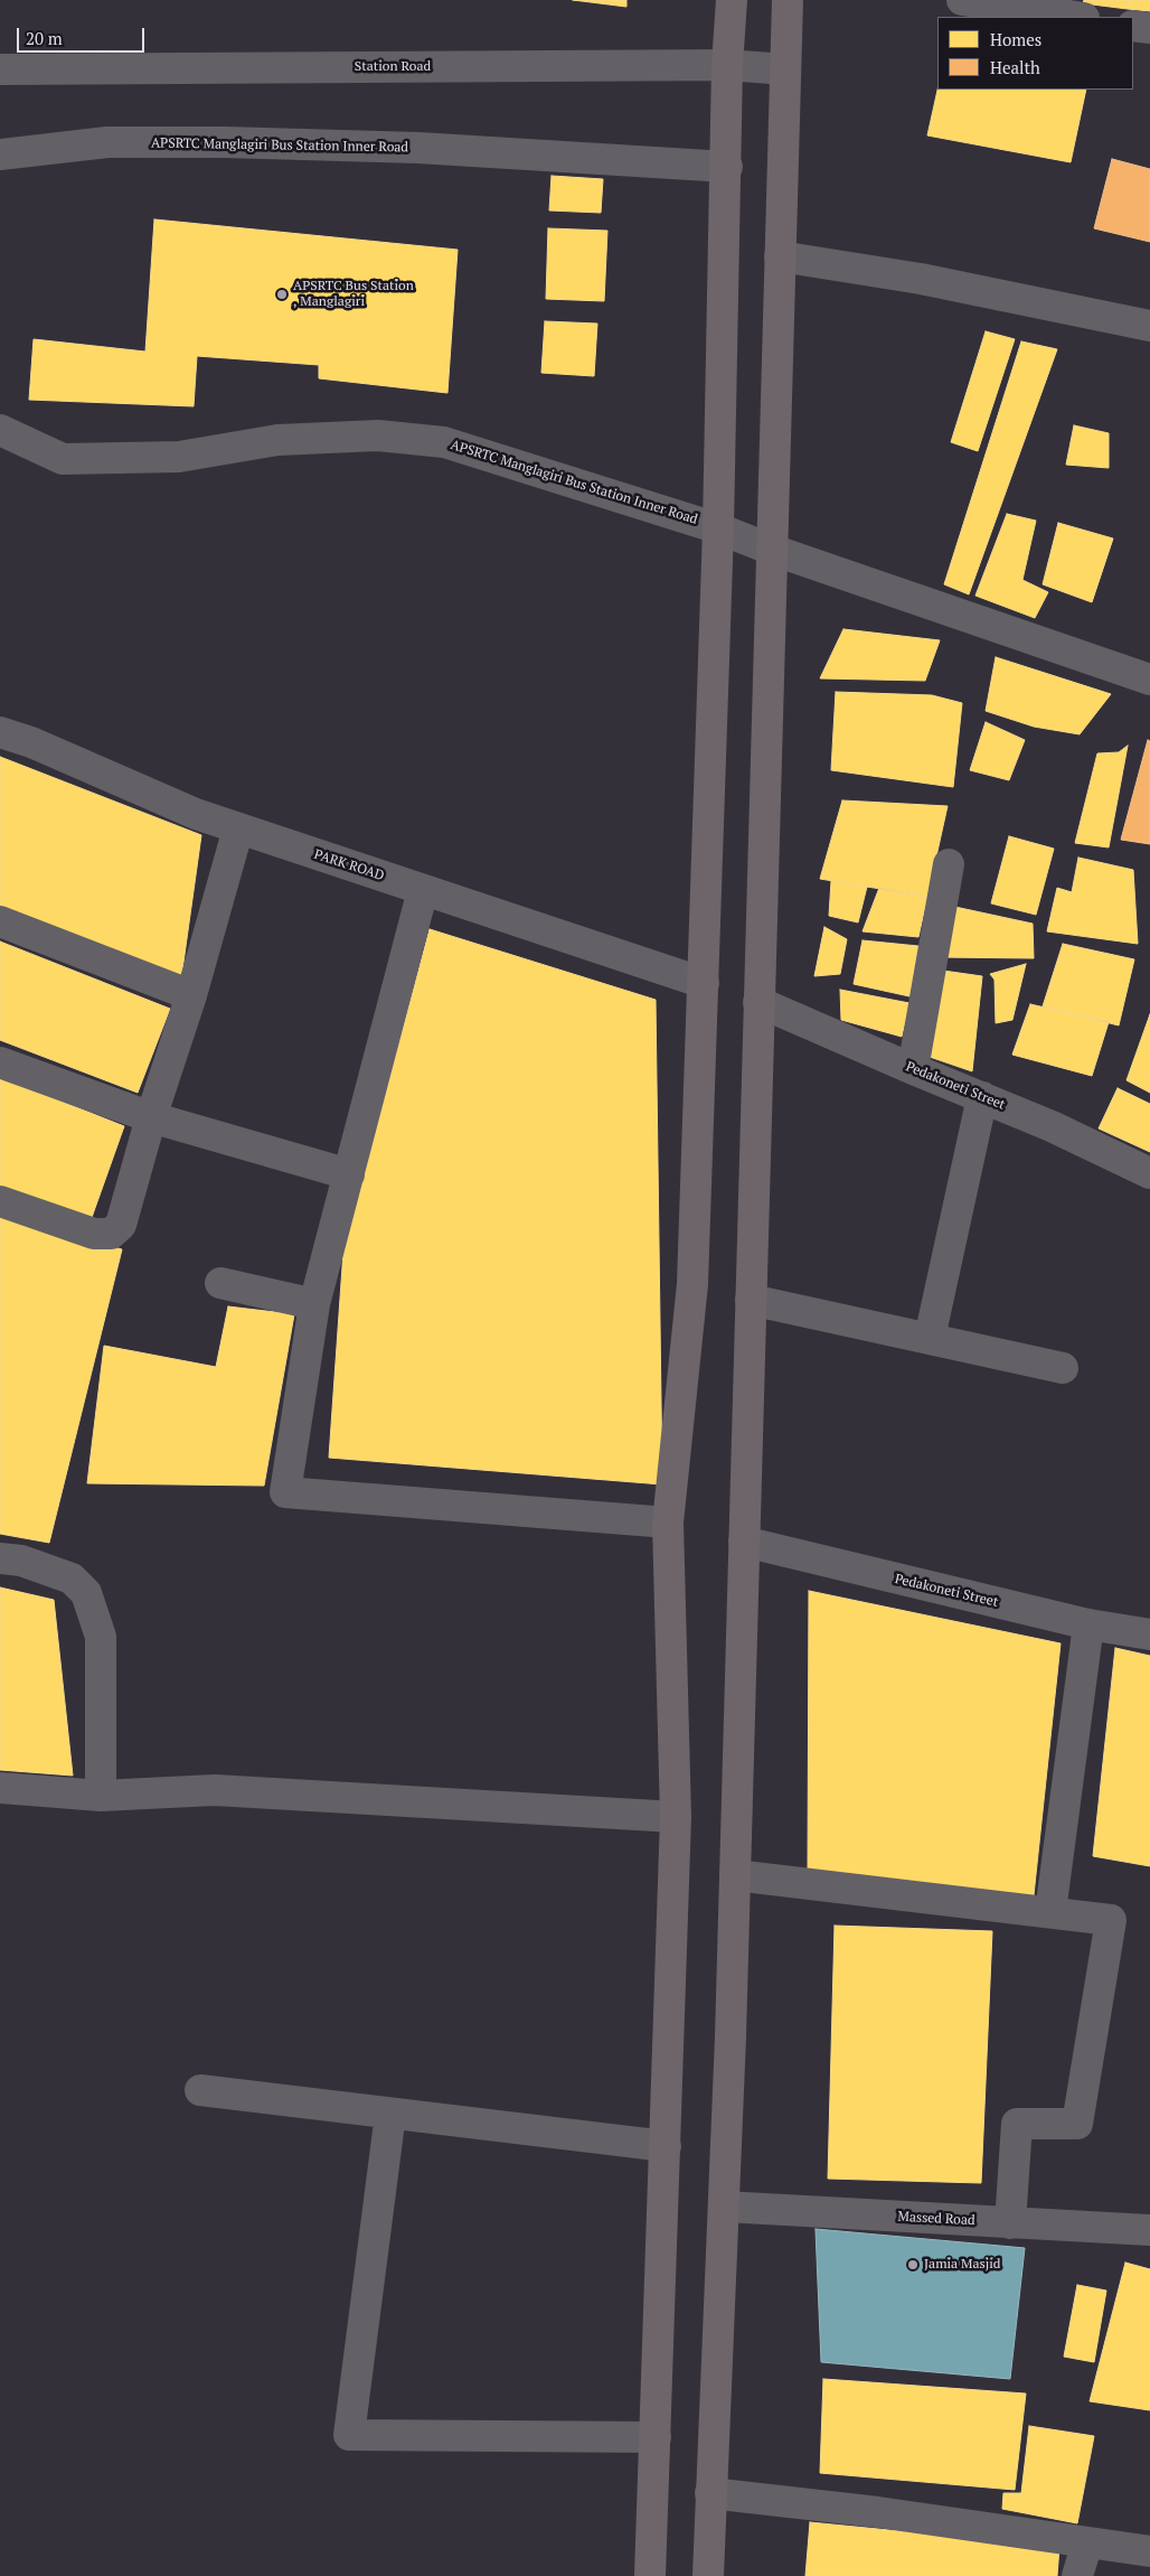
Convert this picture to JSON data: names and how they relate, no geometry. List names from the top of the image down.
{
  "streets": {
    "street": [
      "Station Road",
      "APSRTC Manglagiri Bus Station Inner Road",
      "PARK ROAD",
      "Pedakoneti Street",
      "Massed Road"
    ]
  },
  "places": ["APSRTC Bus Station , Manglagiri", "Jamia Masjid"],
  "legend": ["Homes", "Health"],
  "scale_bar": "20 m"
}
